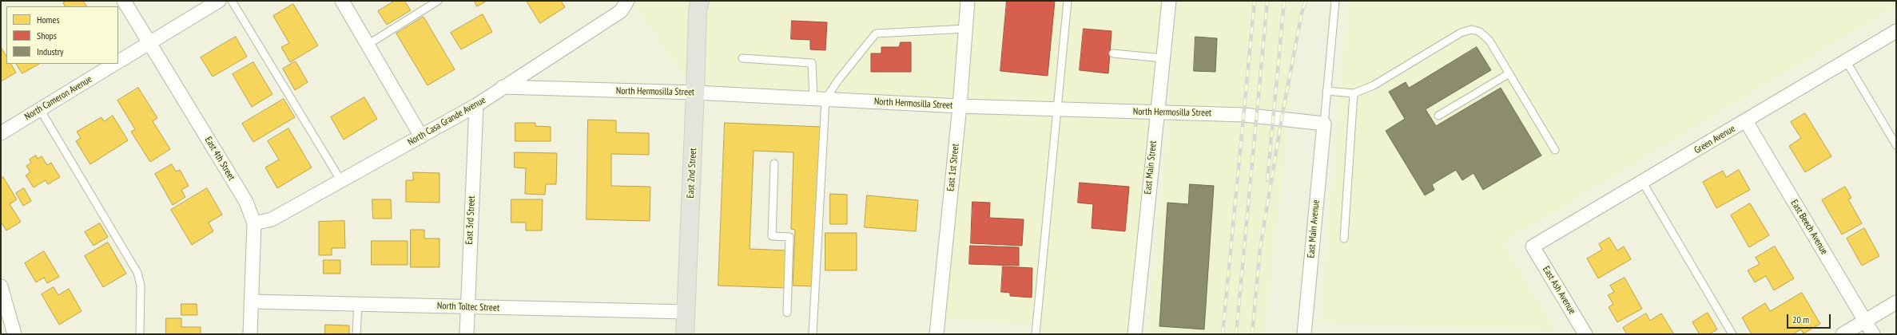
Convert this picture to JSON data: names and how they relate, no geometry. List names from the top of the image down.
{
  "streets": {
    "main road": ["East 2nd Street"],
    "street": [
      "North Hermosilla Street",
      "North Cameron Avenue",
      "North Casa Grande Avenue",
      "Green Avenue",
      "East 4th Street",
      "East 1st Street",
      "East Main Street",
      "East 3rd Street",
      "East Beech Avenue",
      "East Main Avenue",
      "East Ash Avenue",
      "North Toltec Street"
    ]
  },
  "crossings": [
    ["North Hermosilla Street", "North Casa Grande Avenue"],
    ["North Hermosilla Street", "East 1st Street"],
    ["North Hermosilla Street", "East Main Street"],
    ["North Hermosilla Street", "East 2nd Street"],
    ["North Hermosilla Street", "East Main Avenue"],
    ["North Cameron Avenue", "East 4th Street"],
    ["North Casa Grande Avenue", "East 4th Street"],
    ["North Casa Grande Avenue", "East 3rd Street"],
    ["Green Avenue", "East Beech Avenue"],
    ["Green Avenue", "East Ash Avenue"],
    ["East 4th Street", "North Toltec Street"],
    ["East 2nd Street", "North Toltec Street"],
    ["East 3rd Street", "North Toltec Street"]
  ],
  "legend": ["Homes", "Shops", "Industry"],
  "scale_bar": "20 m"
}
